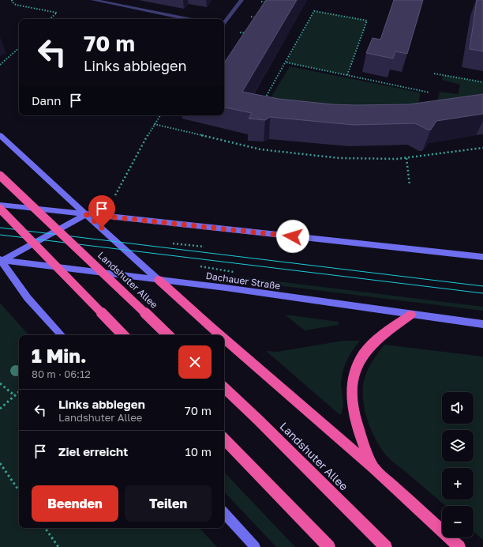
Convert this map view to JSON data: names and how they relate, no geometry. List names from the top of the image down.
{
  "streets": {
    "highway": ["Landshuter Allee"],
    "main road": ["Dachauer Straße"]
  },
  "page": {
    "turn": ["70 m", "Links abbiegen"],
    "then": "Dann",
    "heading": ["1 Min.", "80 m · 06:12"],
    "list": [
      {
        "name": "Links abbiegen",
        "note": "Landshuter Allee",
        "value": "70 m"
      },
      {
        "name": "Ziel erreicht",
        "value": "10 m"
      }
    ],
    "map_buttons": ["+", "−"],
    "buttons": ["Beenden", "Teilen"]
  }
}
